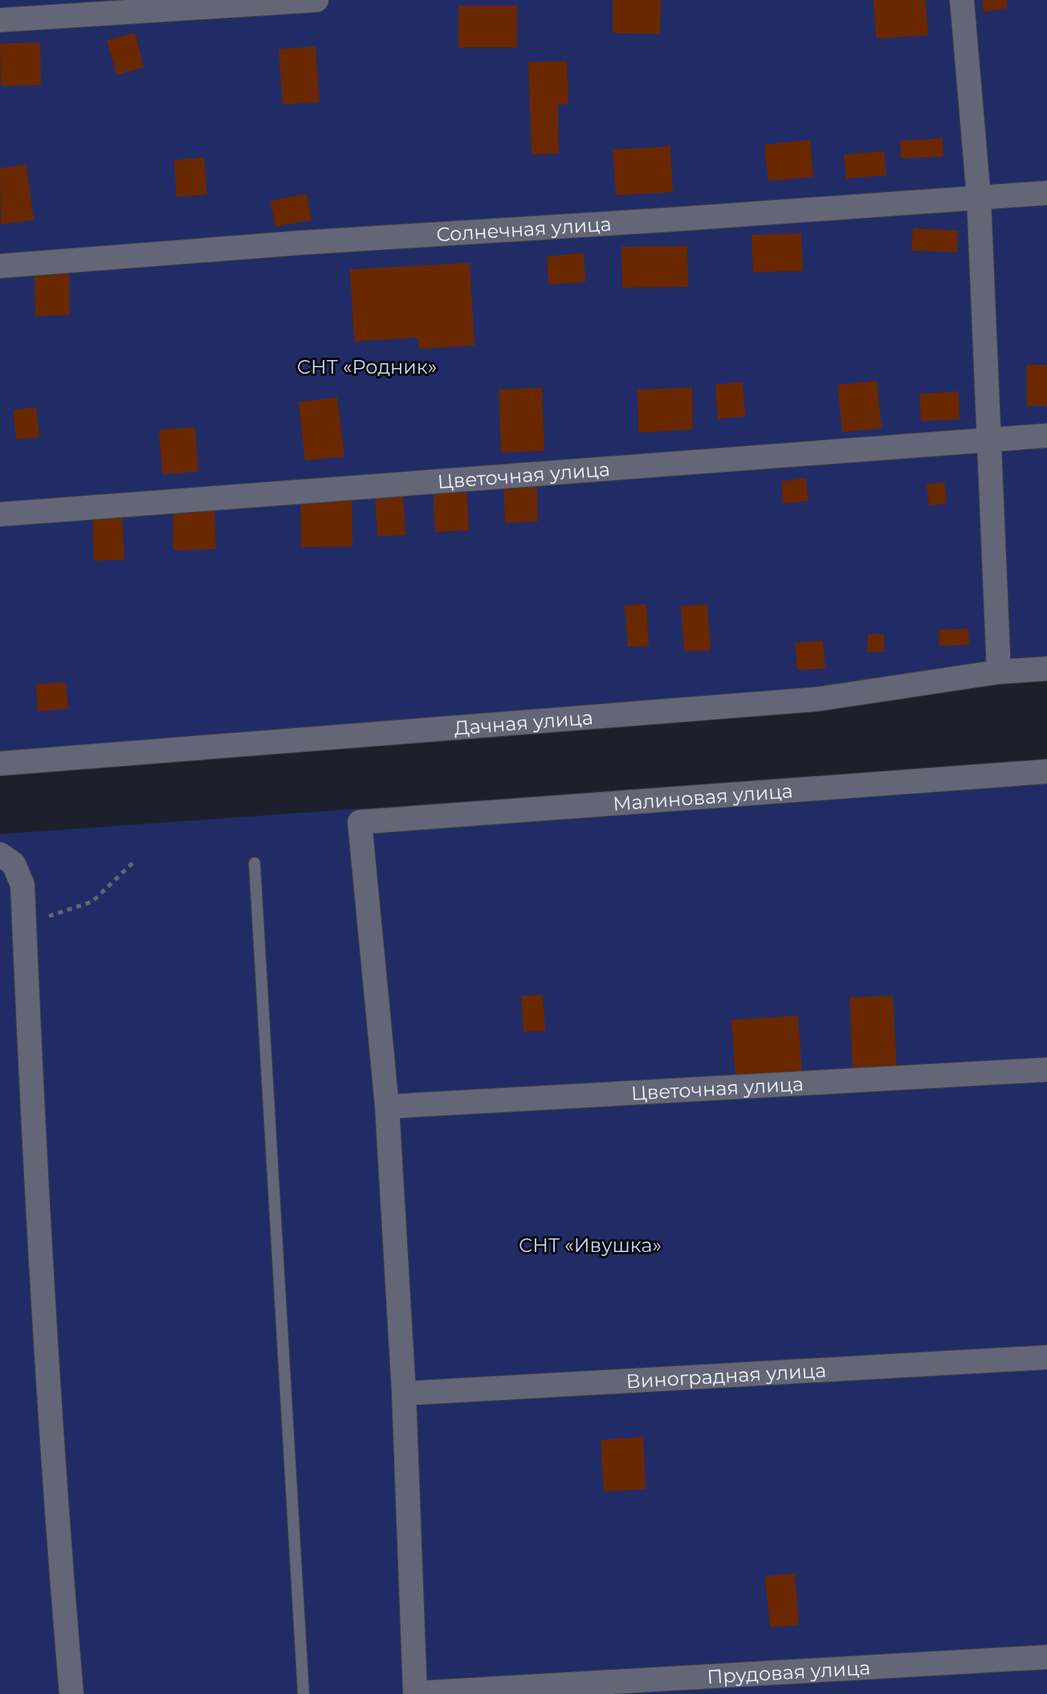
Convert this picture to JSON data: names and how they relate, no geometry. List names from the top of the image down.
{
  "streets": {
    "street": [
      "Солнечная улица",
      "Цветочная улица",
      "Дачная улица",
      "Малиновая улица",
      "Виноградная улица",
      "Прудовая улица"
    ]
  },
  "crossings": [
    ["Цветочная улица", "Малиновая улица"]
  ],
  "parks": ["СНТ «Родник»", "СНТ «Ивушка»"]
}
